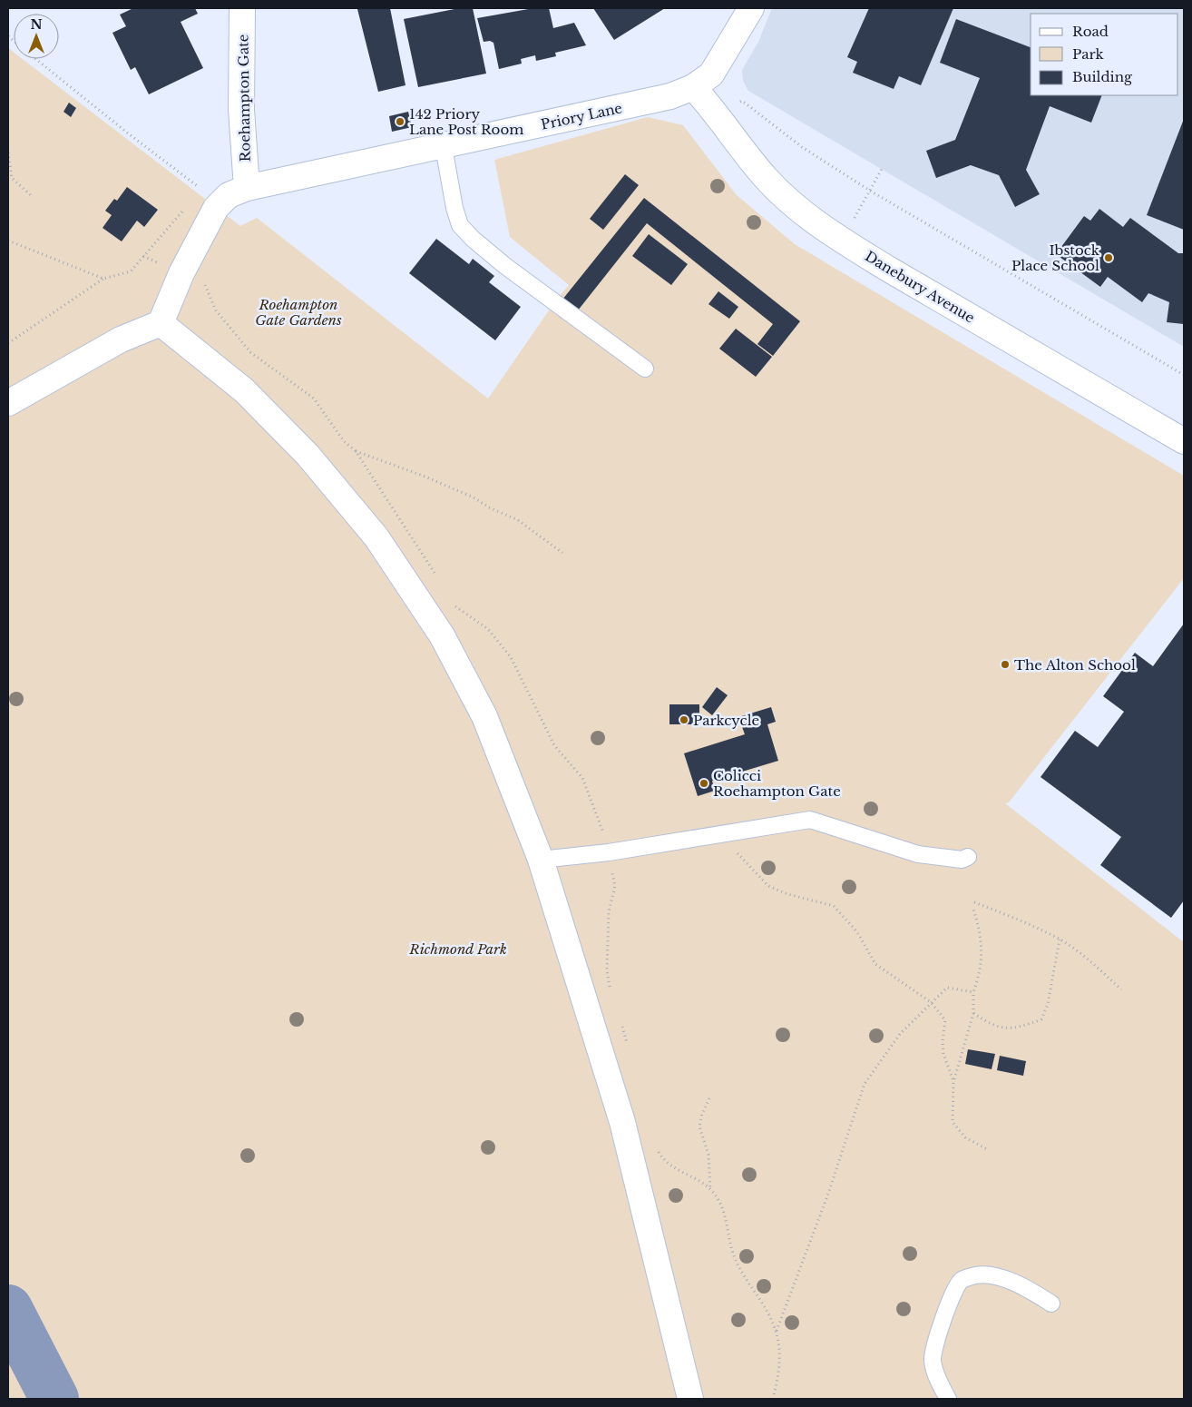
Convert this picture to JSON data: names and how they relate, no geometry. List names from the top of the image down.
{
  "streets": {
    "street": ["Roehampton Gate", "Priory Lane", "Danebury Avenue"]
  },
  "crossings": [
    ["Roehampton Gate", "Priory Lane"],
    ["Priory Lane", "Danebury Avenue"]
  ],
  "parks": ["Roehampton Gate Gardens", "Richmond Park"],
  "places": [
    "142 Priory Lane Post Room",
    "Ibstock Place School",
    "The Alton School",
    "Parkcycle",
    "Colicci Roehampton Gate"
  ],
  "legend": ["Road", "Park", "Building"],
  "north": "top"
}
